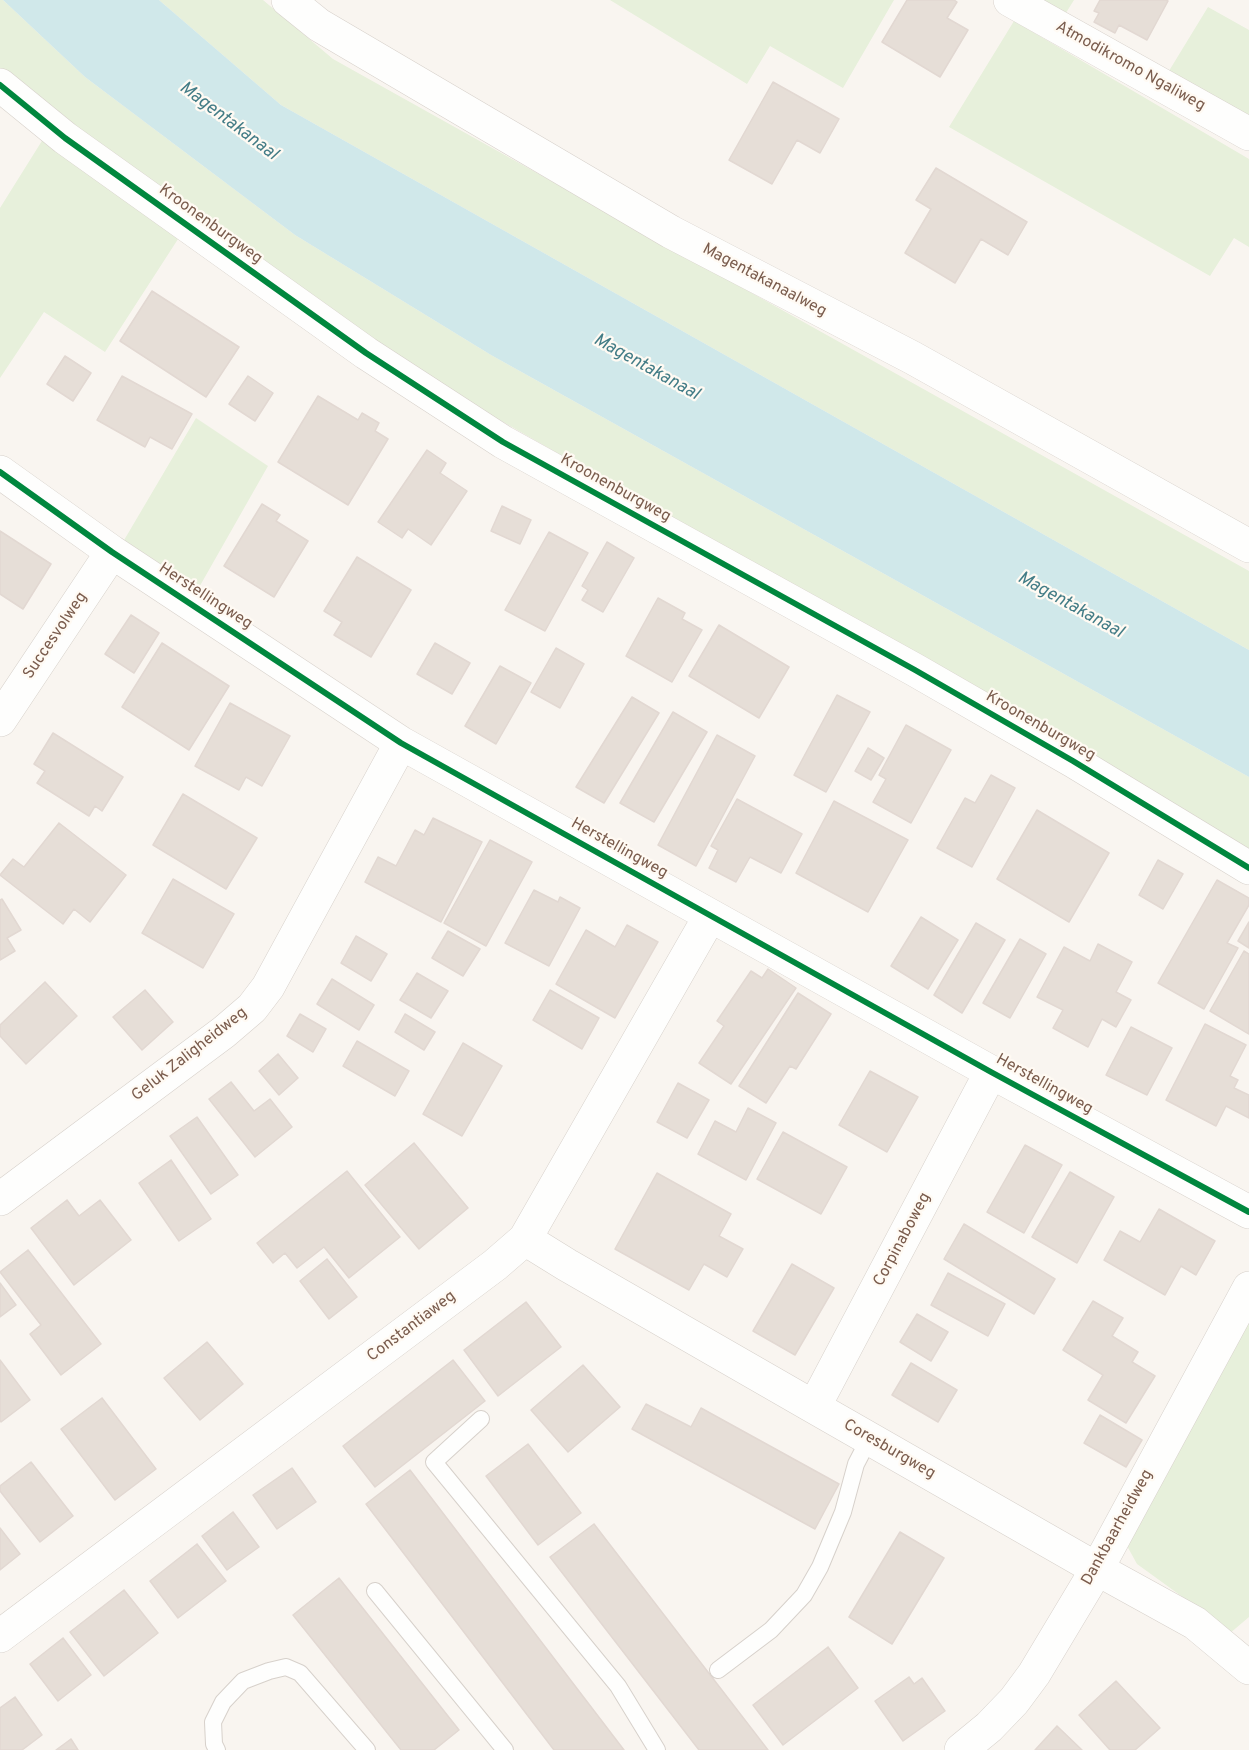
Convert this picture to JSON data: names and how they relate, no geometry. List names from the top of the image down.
{
  "streets": {
    "street": [
      "Atmodikromo Ngaliweg",
      "Kroonenburgweg",
      "Magentakanaalweg",
      "Herstellingweg",
      "Succesvolweg",
      "Geluk Zaligheidweg",
      "Corpinaboweg",
      "Constantiaweg",
      "Coresburgweg",
      "Dankbaarheidweg"
    ]
  },
  "crossings": [
    ["Herstellingweg", "Succesvolweg"],
    ["Herstellingweg", "Geluk Zaligheidweg"],
    ["Herstellingweg", "Corpinaboweg"],
    ["Herstellingweg", "Constantiaweg"],
    ["Corpinaboweg", "Coresburgweg"],
    ["Constantiaweg", "Coresburgweg"],
    ["Coresburgweg", "Dankbaarheidweg"]
  ],
  "water": ["Magentakanaal"]
}
